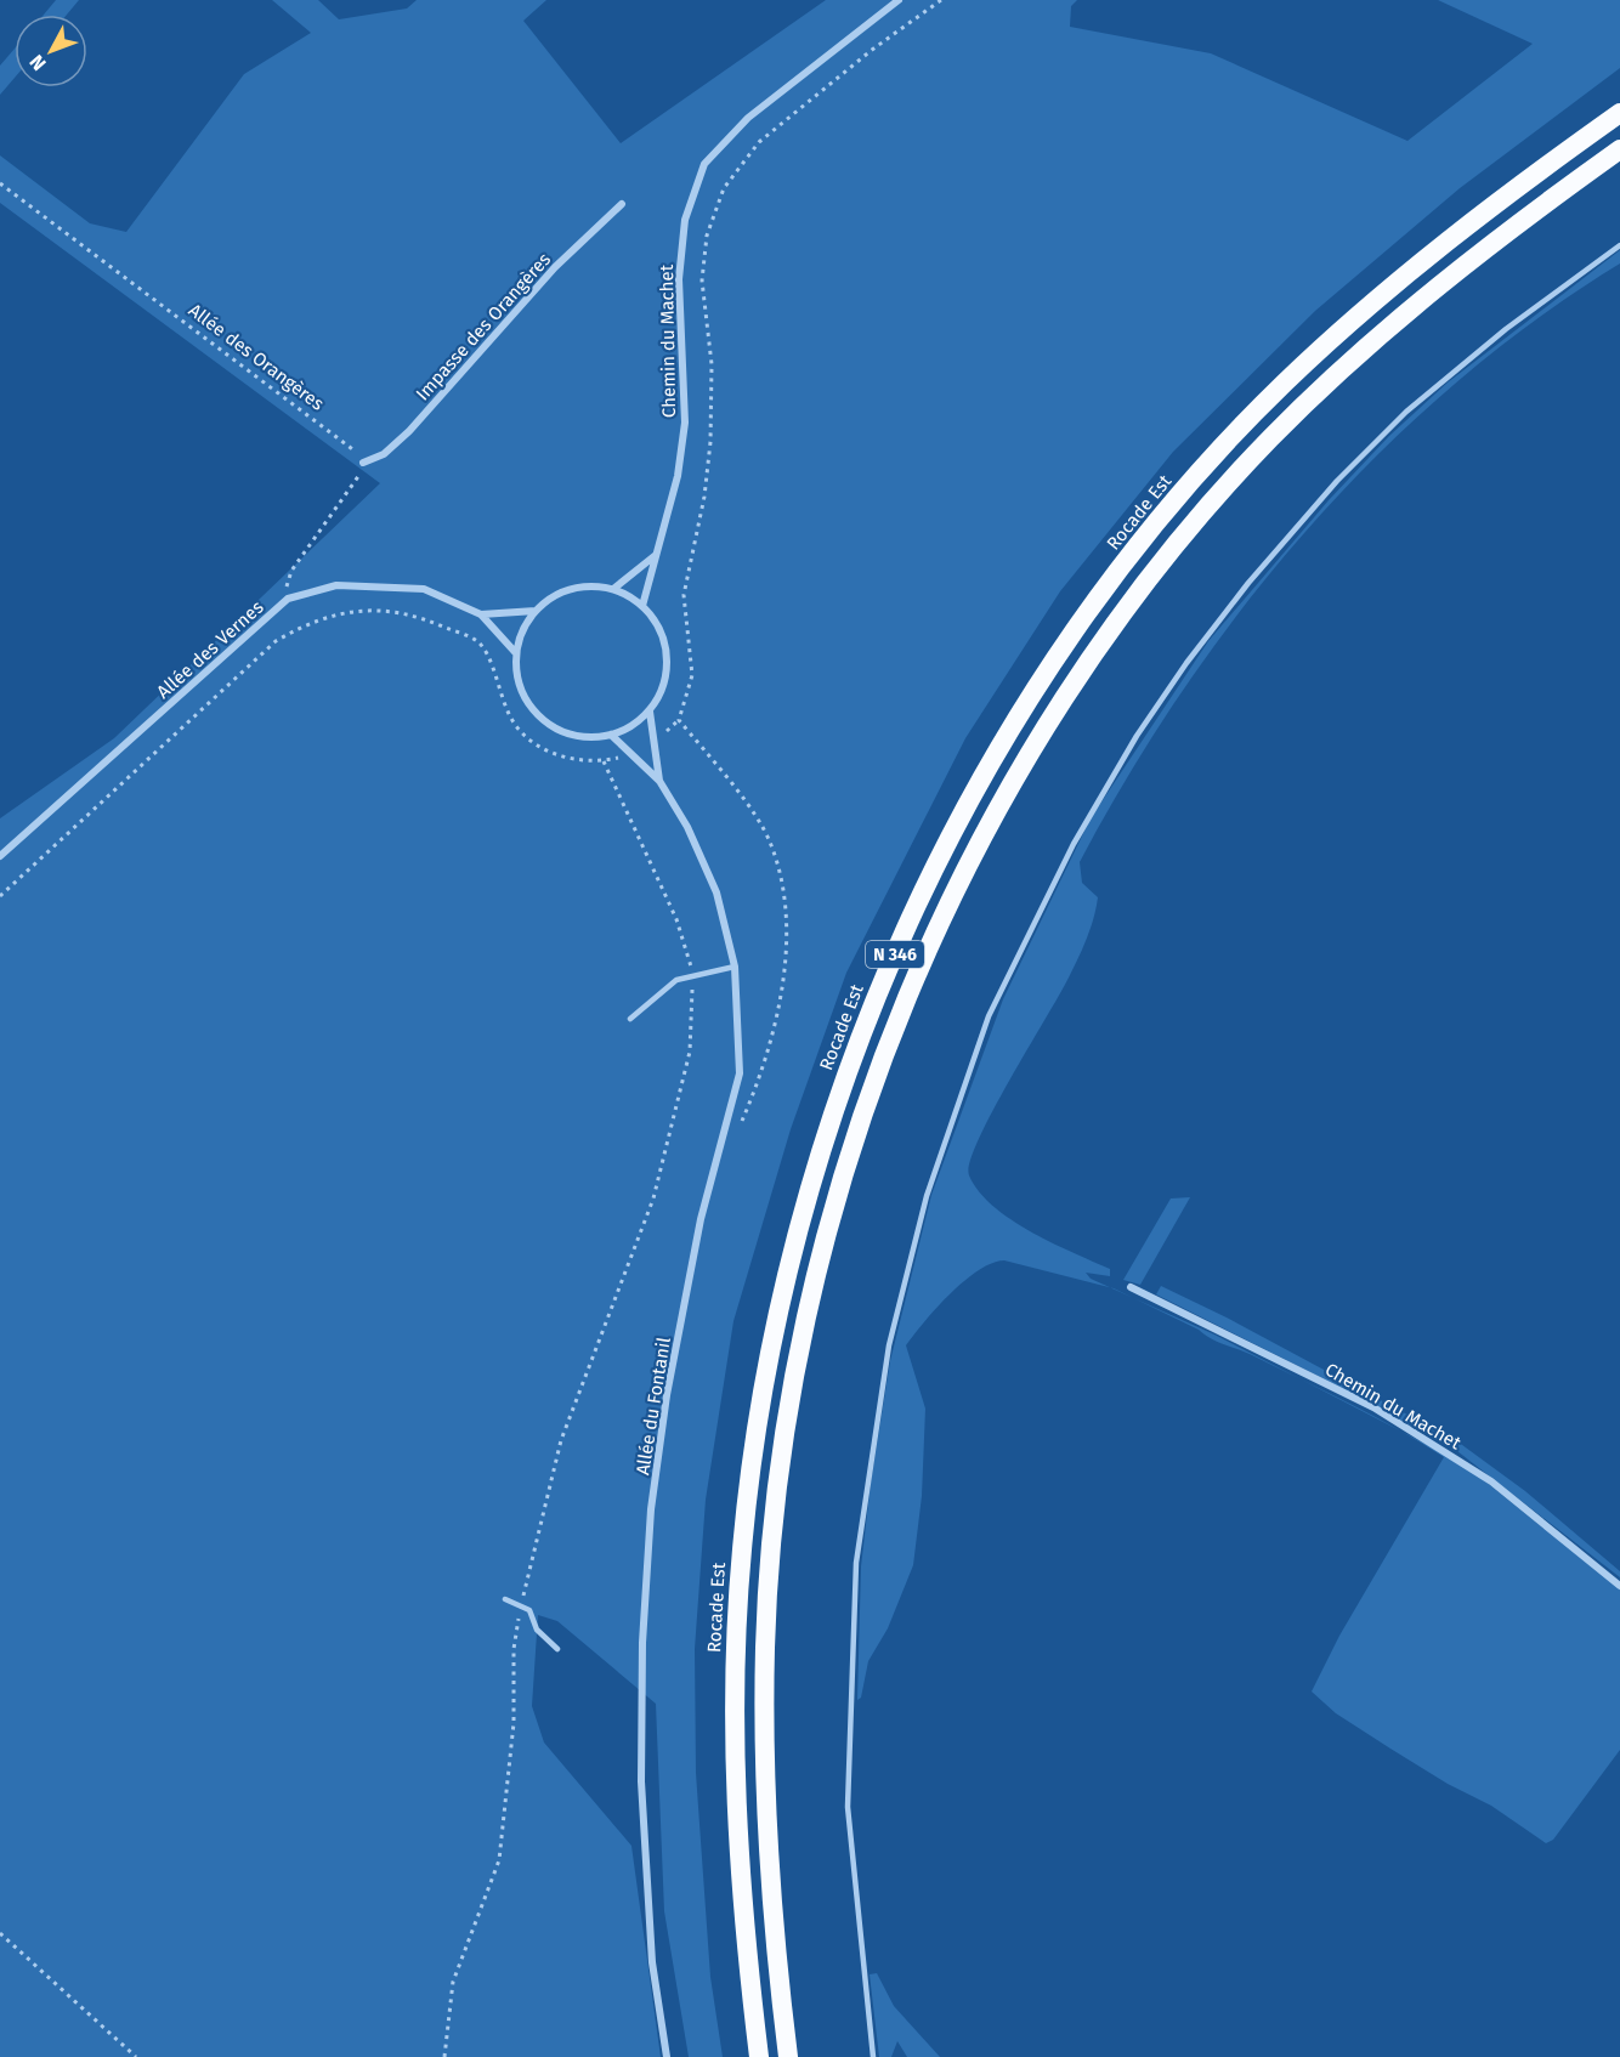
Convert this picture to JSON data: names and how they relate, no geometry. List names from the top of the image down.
{
  "streets": {
    "highway": ["Rocade Est", "N 346"],
    "street": [
      "Impasse des Orangères",
      "Chemin du Machet",
      "Allée des Vernes",
      "Allée du Fontanil"
    ],
    "path": ["Allée des Orangères"]
  },
  "crossings": [
    ["Impasse des Orangères", "Allée des Orangères"],
    ["Chemin du Machet", "Allée des Vernes"],
    ["Chemin du Machet", "Allée du Fontanil"],
    ["Allée des Vernes", "Allée du Fontanil"]
  ],
  "north": "bottom left"
}
